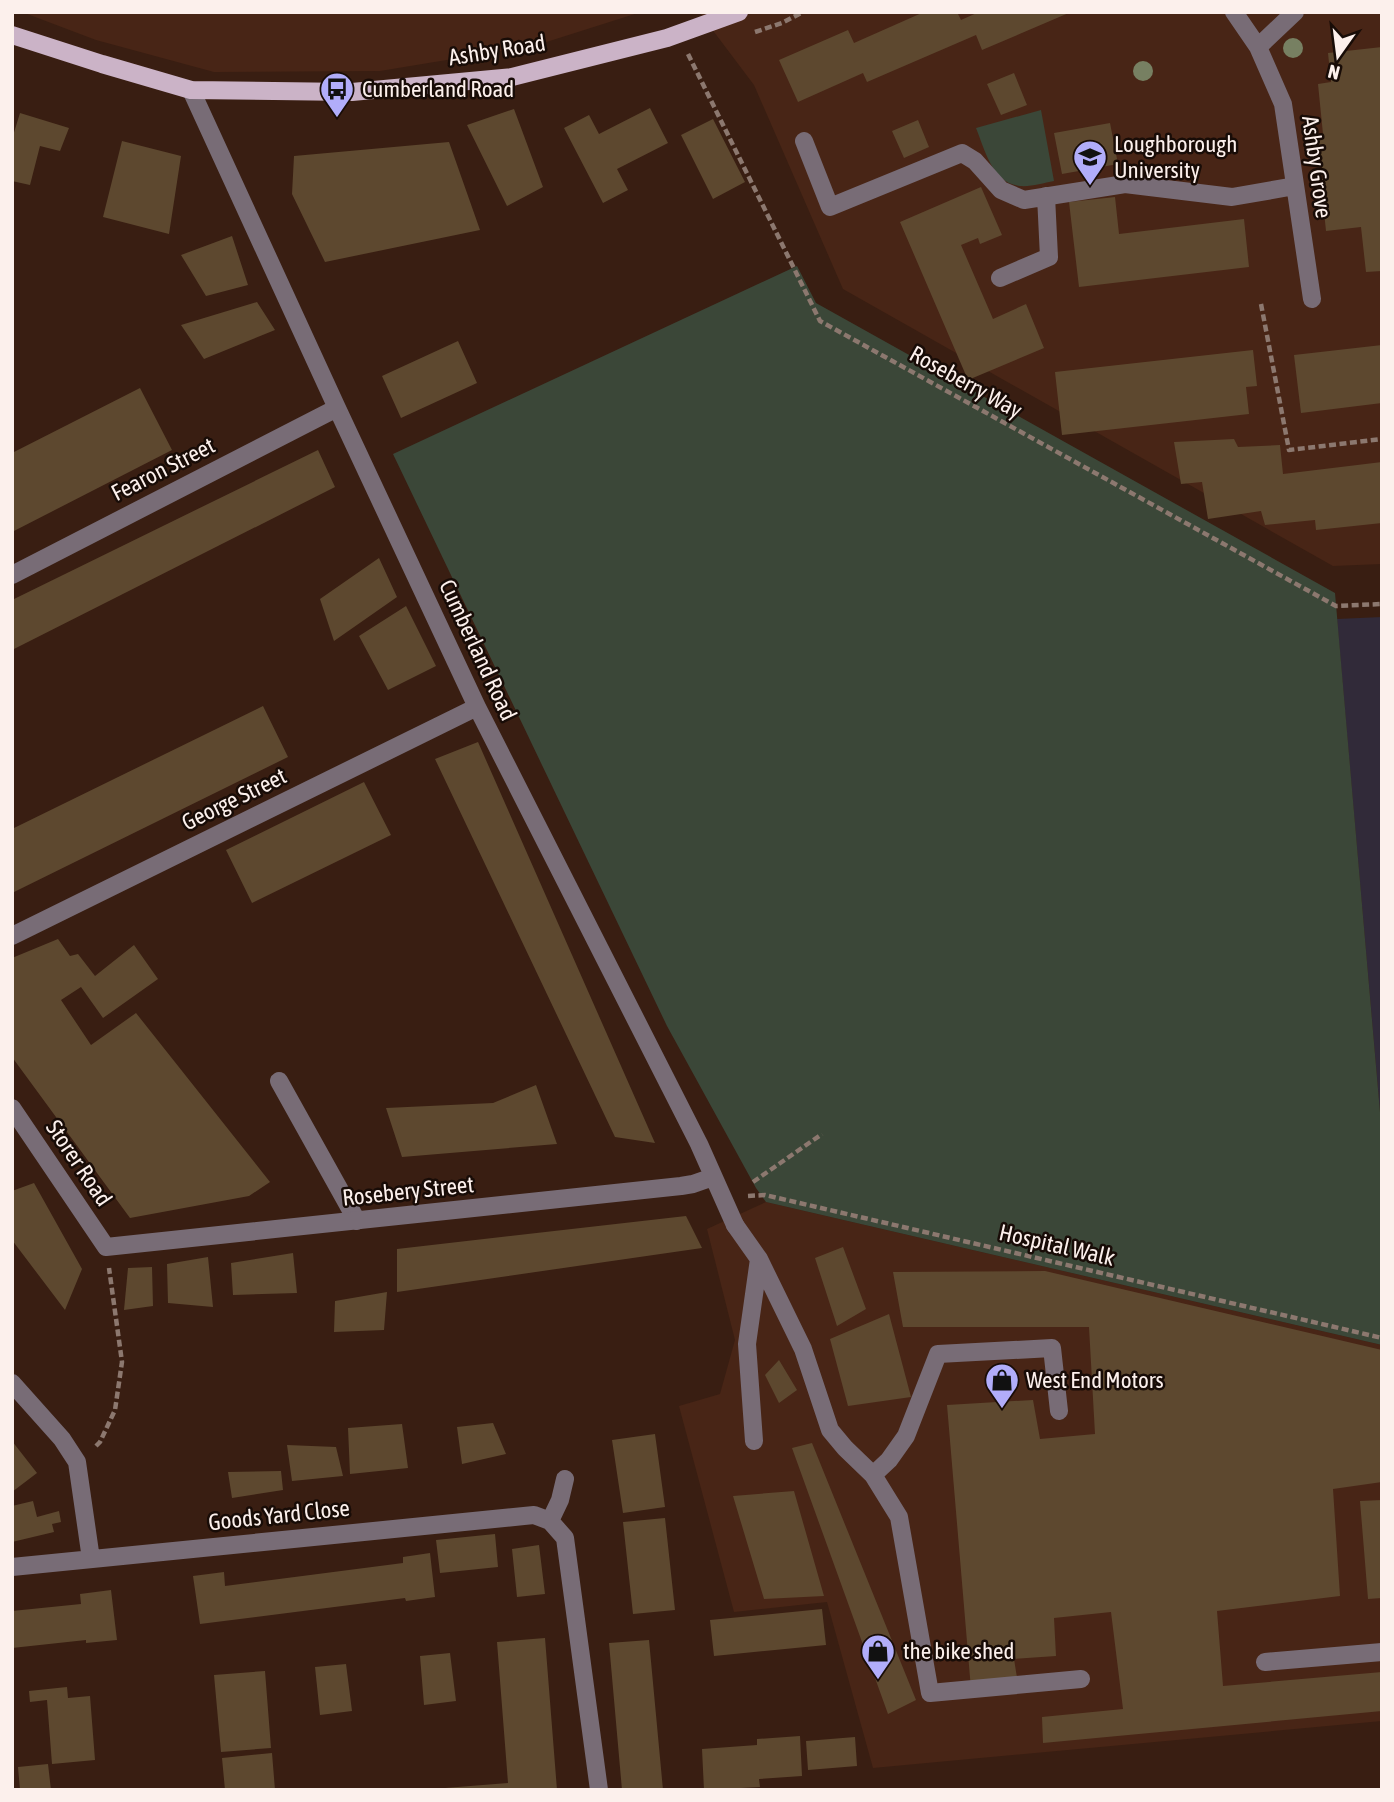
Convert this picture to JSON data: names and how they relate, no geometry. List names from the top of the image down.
{
  "streets": {
    "main road": ["Ashby Road"],
    "street": [
      "Ashby Grove",
      "Fearon Street",
      "Cumberland Road",
      "George Street",
      "Storer Road",
      "Rosebery Street",
      "Goods Yard Close"
    ],
    "path": ["Roseberry Way", "Hospital Walk"]
  },
  "crossings": [
    ["Ashby Road", "Roseberry Way"],
    ["Ashby Road", "Cumberland Road"],
    ["Fearon Street", "Cumberland Road"],
    ["Cumberland Road", "George Street"],
    ["Cumberland Road", "Rosebery Street"],
    ["Cumberland Road", "Hospital Walk"],
    ["Storer Road", "Rosebery Street"]
  ],
  "places": {
    "bus stop": ["Cumberland Road"],
    "school or university": ["Loughborough University"],
    "shop": ["West End Motors", "the bike shed"]
  },
  "north": "bottom"
}
